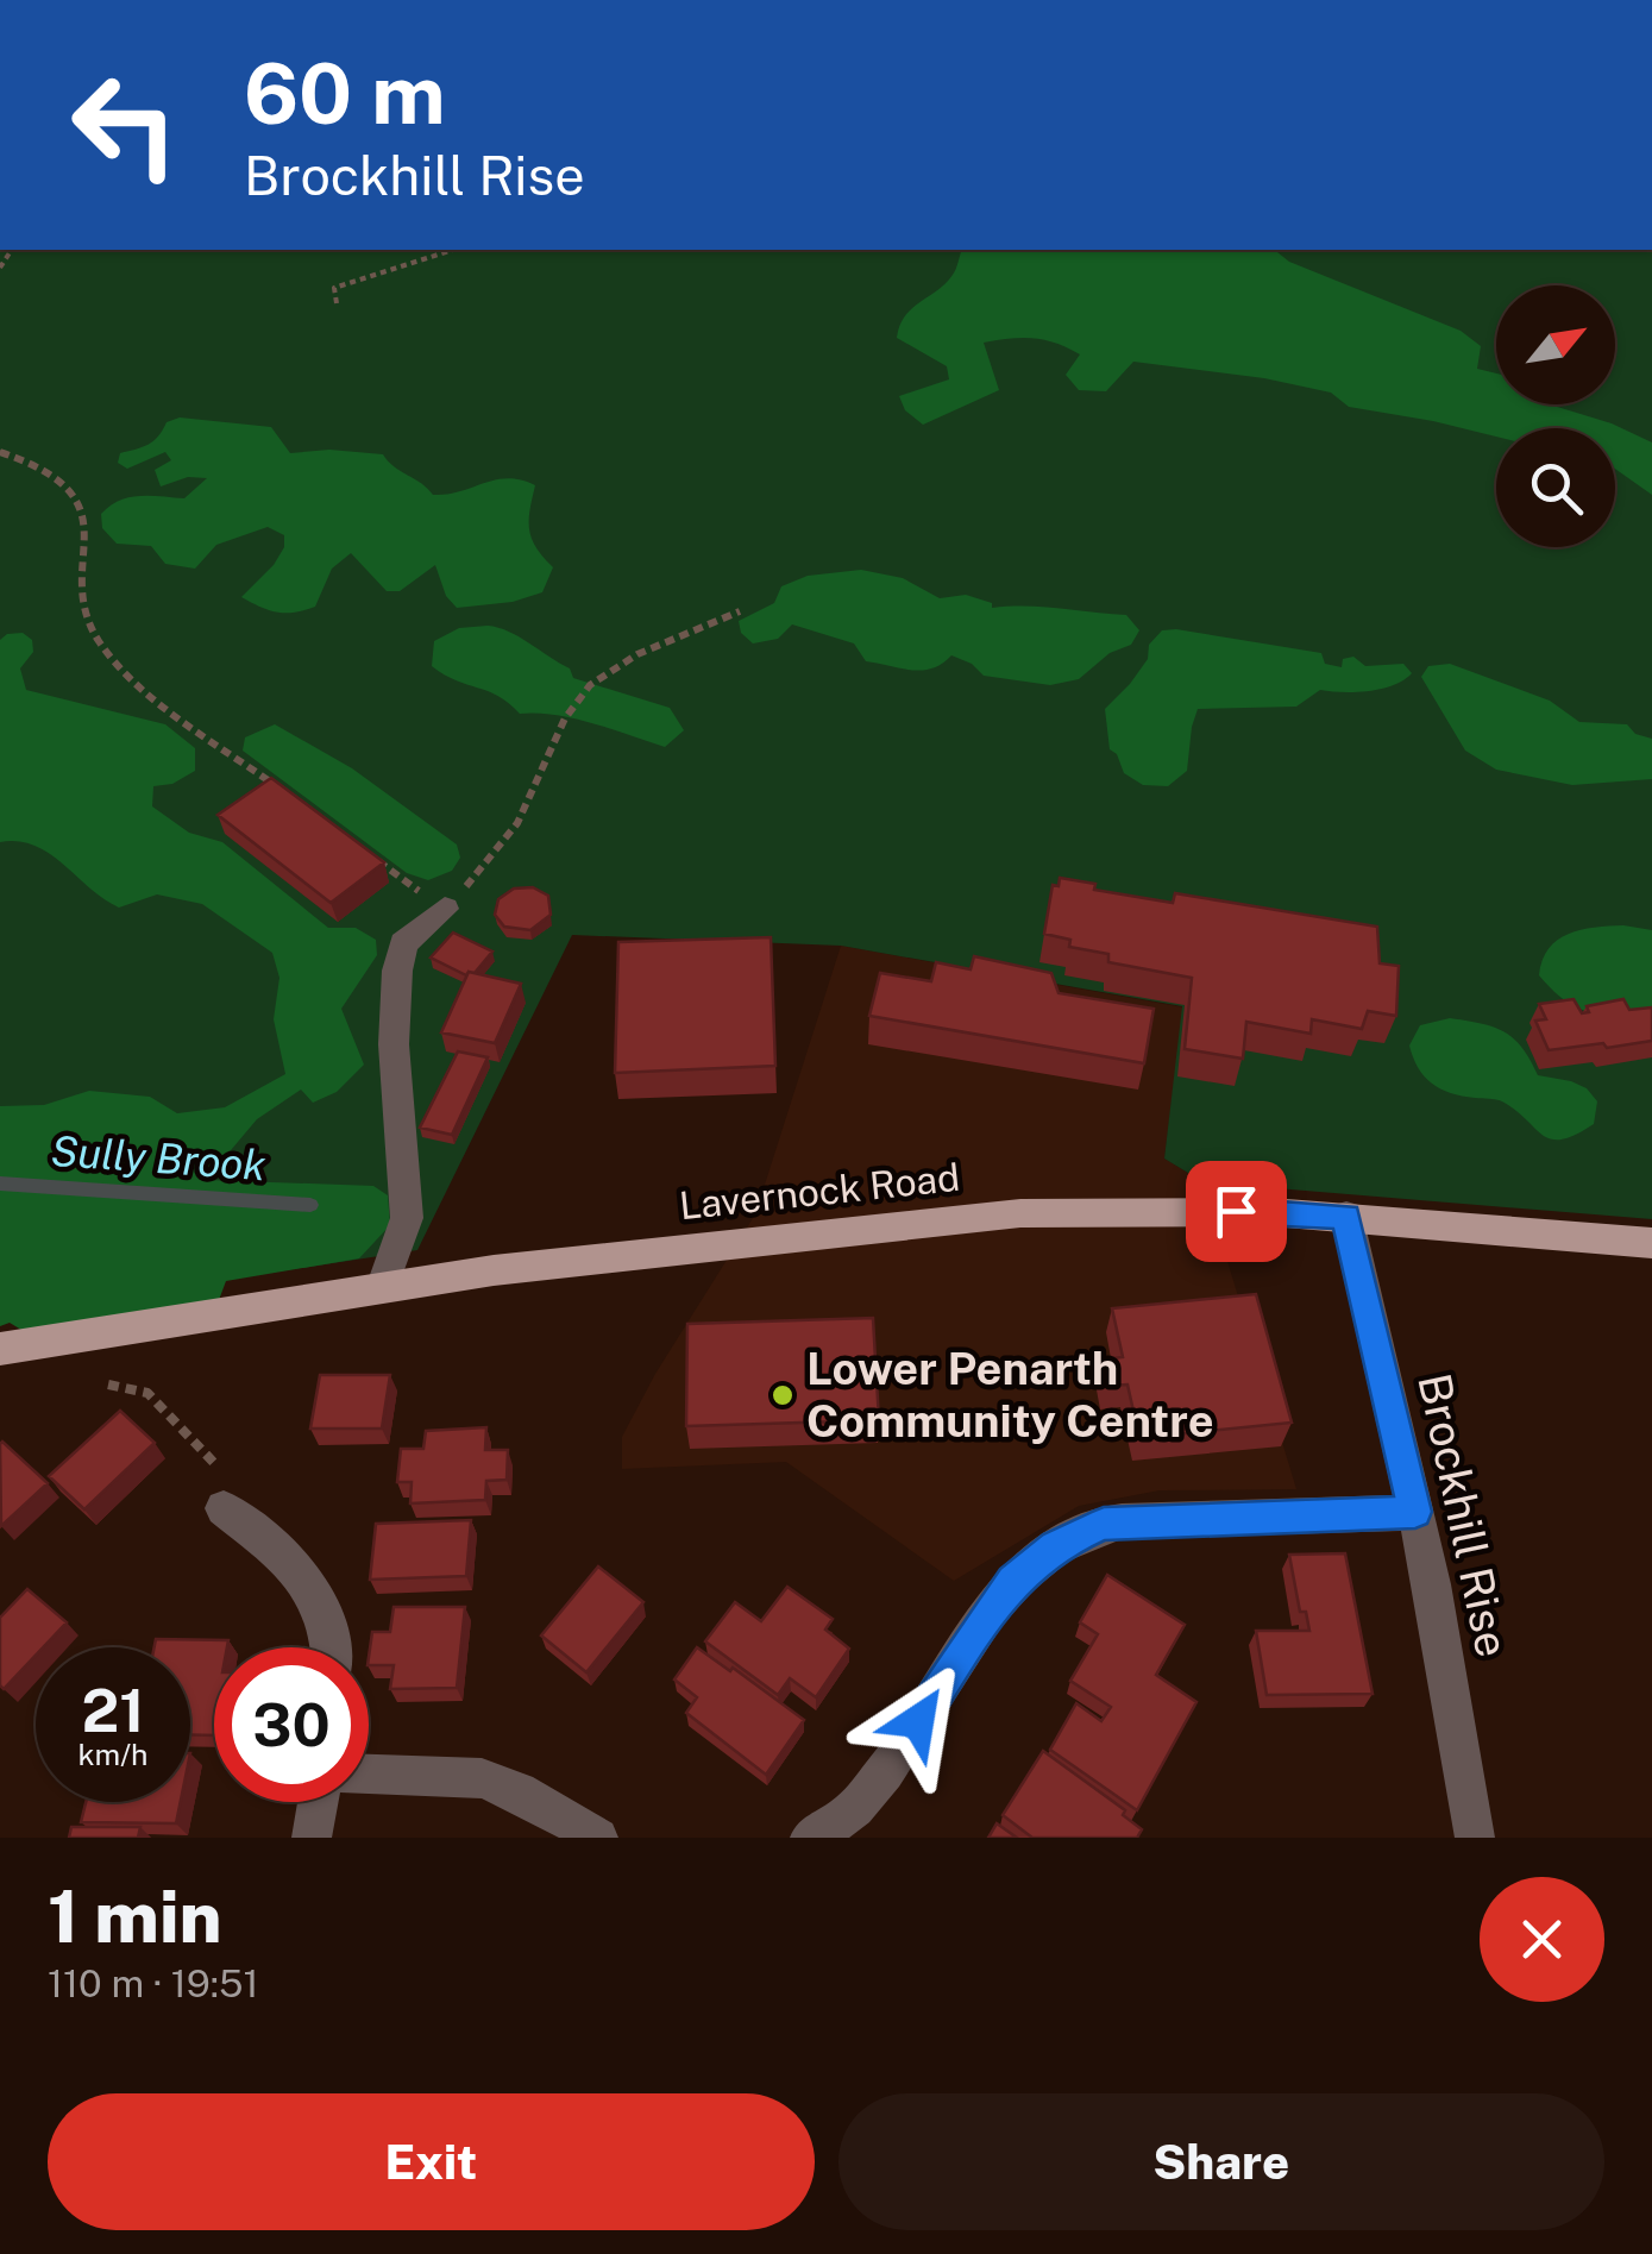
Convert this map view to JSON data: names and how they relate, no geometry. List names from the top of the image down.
{
  "streets": {
    "main road": ["Lavernock Road"],
    "street": ["Brockhill Rise"]
  },
  "crossings": [
    ["Lavernock Road", "Brockhill Rise"]
  ],
  "water": ["Sully Brook"],
  "places": ["Lower Penarth Community Centre"],
  "north": "top right",
  "page": {
    "turn": ["60 m", "Brockhill Rise"],
    "speed": "21 km/h",
    "limit": "30",
    "heading": ["1 min", "110 m · 19:51"],
    "buttons": ["Exit", "Share"]
  }
}
